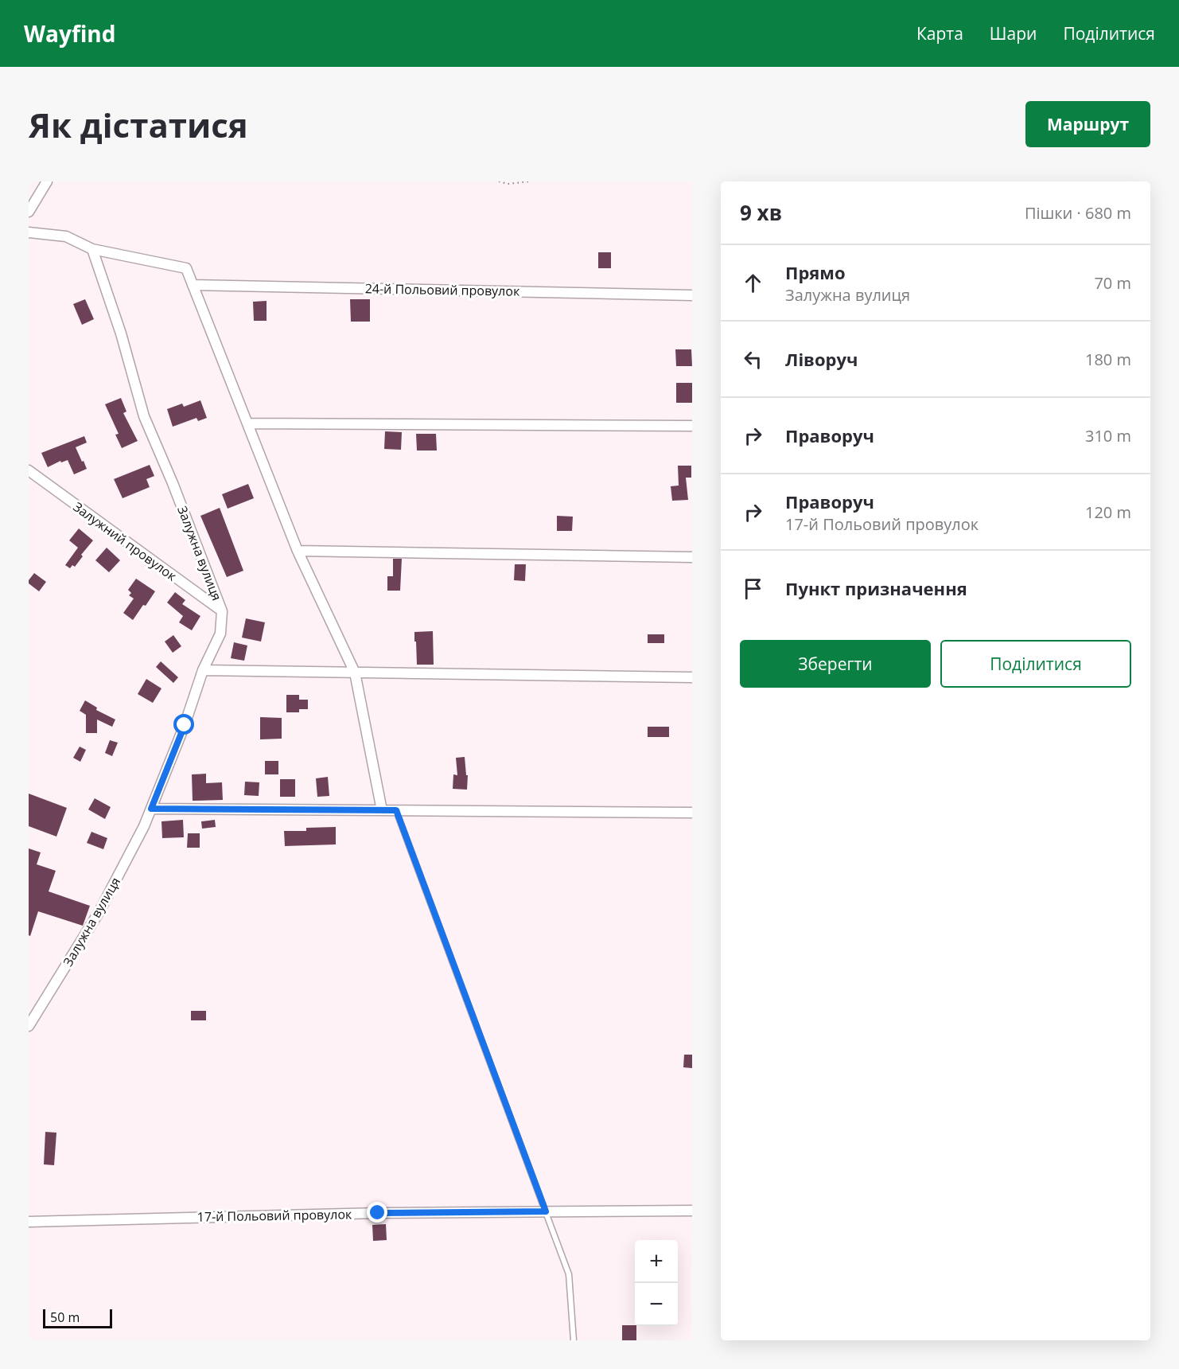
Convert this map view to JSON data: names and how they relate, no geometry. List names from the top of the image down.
{
  "streets": {
    "street": [
      "24-й Польовий провулок",
      "Залужний провулок",
      "Залужна вулиця",
      "17-й Польовий провулок"
    ]
  },
  "crossings": [
    ["Залужний провулок", "Залужна вулиця"]
  ],
  "scale_bar": "50 m",
  "page": {
    "header": "Wayfind",
    "nav": ["Карта", "Шари", "Поділитися"],
    "buttons": [
      "Маршрут",
      ["Зберегти", "Поділитися"]
    ],
    "title": "Як дістатися",
    "heading": ["9 хв", "Пішки · 680 m"],
    "list": [
      ["Прямо", "Залужна вулиця", "70 m"],
      ["Ліворуч", "180 m"],
      ["Праворуч", "310 m"],
      ["Праворуч", "17-й Польовий провулок", "120 m"],
      "Пункт призначення"
    ],
    "map_buttons": ["+", "−"],
    "scale": "50 m"
  }
}
